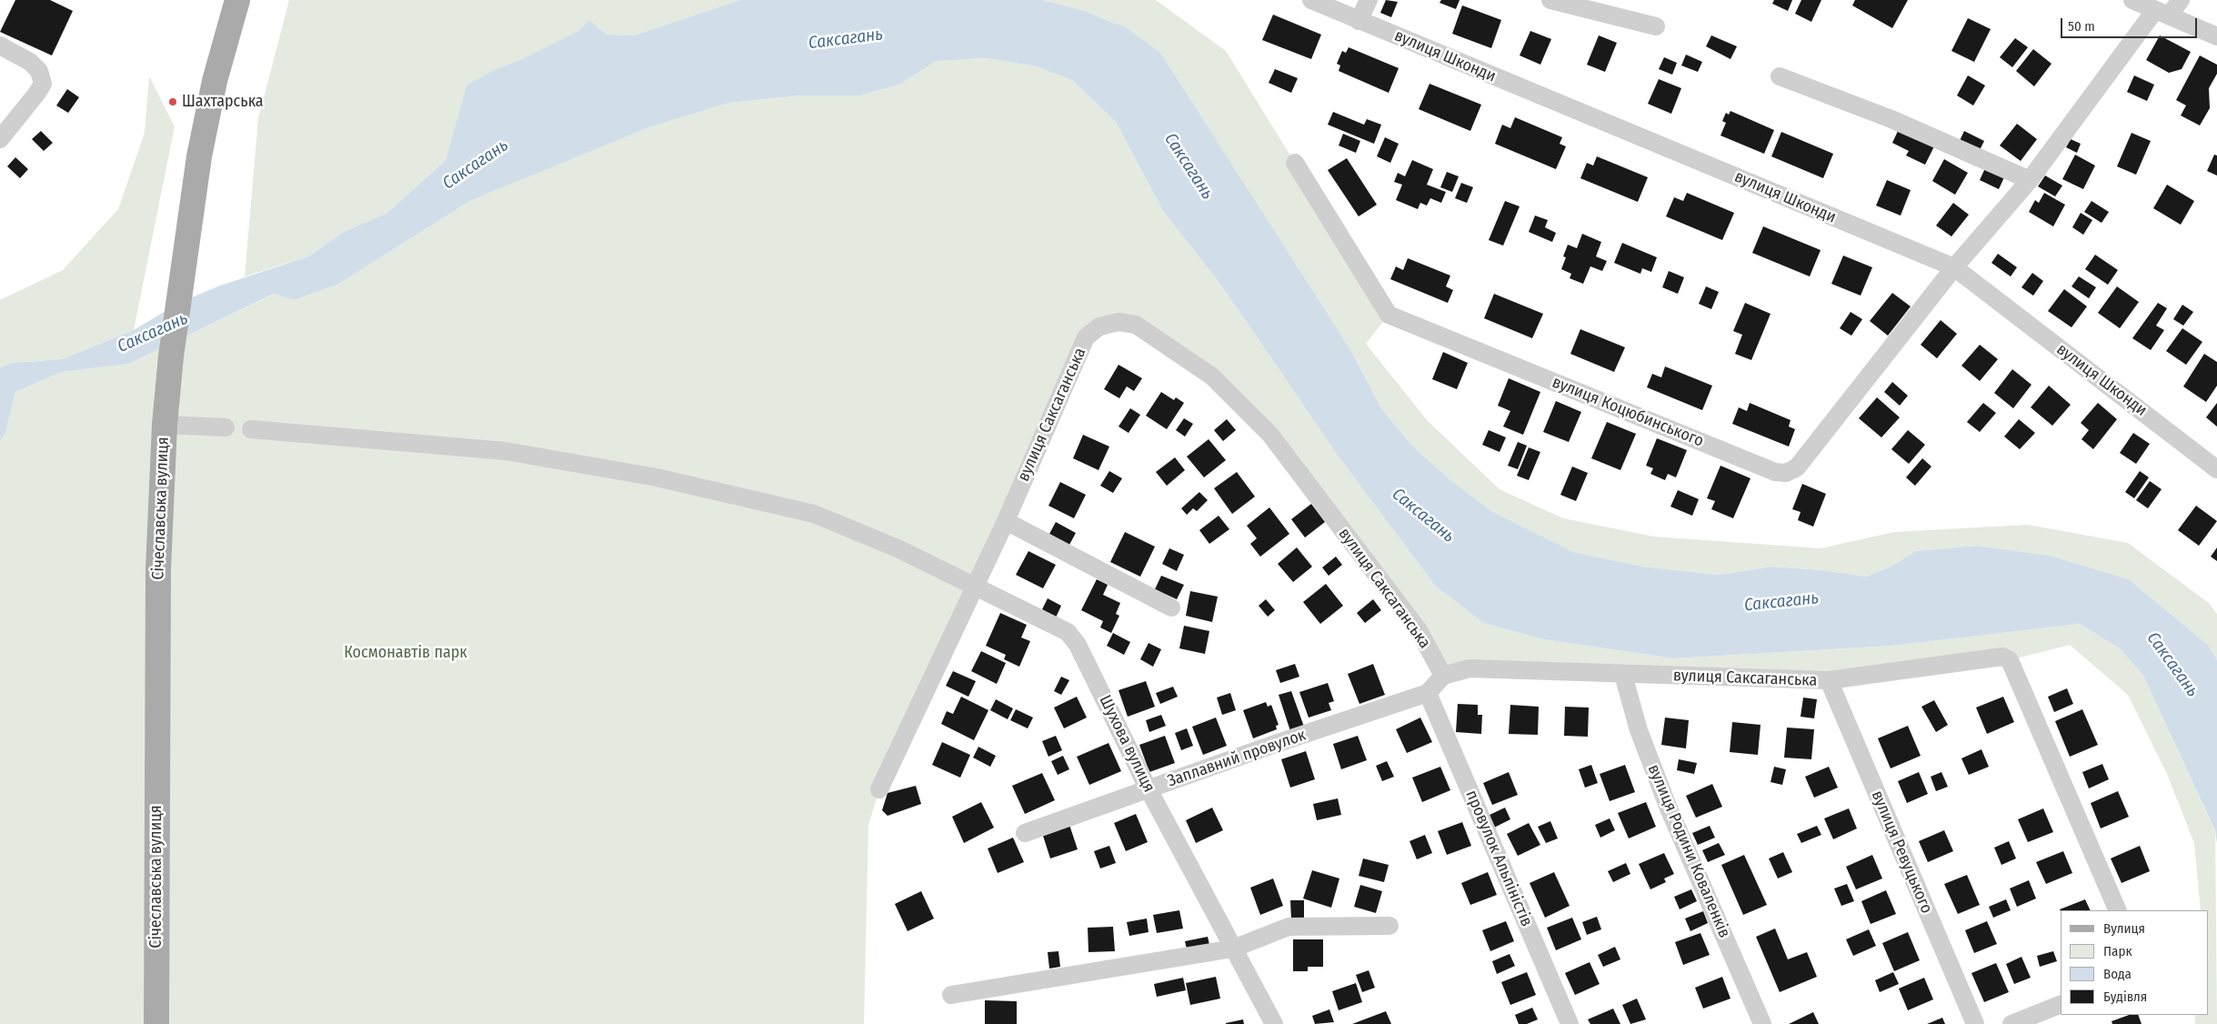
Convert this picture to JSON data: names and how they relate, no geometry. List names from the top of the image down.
{
  "streets": {
    "main road": ["Січеславська вулиця"],
    "street": [
      "вулиця Шконди",
      "вулиця Коцюбинського",
      "вулиця Саксаганська",
      "Шухова вулиця",
      "Заплавний провулок",
      "вулиця Родини Коваленків",
      "вулиця Ревуцького",
      "провулок Альпіністів"
    ]
  },
  "crossings": [
    ["вулиця Шконди", "вулиця Коцюбинського"],
    ["вулиця Саксаганська", "Шухова вулиця"],
    ["вулиця Саксаганська", "Заплавний провулок"],
    ["вулиця Саксаганська", "вулиця Родини Коваленків"],
    ["вулиця Саксаганська", "вулиця Ревуцького"],
    ["Шухова вулиця", "Заплавний провулок"],
    ["Заплавний провулок", "провулок Альпіністів"]
  ],
  "water": ["Саксагань"],
  "parks": ["Космонавтів парк"],
  "places": ["Шахтарська"],
  "legend": [
    "Вулиця",
    "Парк",
    "Вода",
    "Будівля"
  ],
  "scale_bar": "50 m"
}
